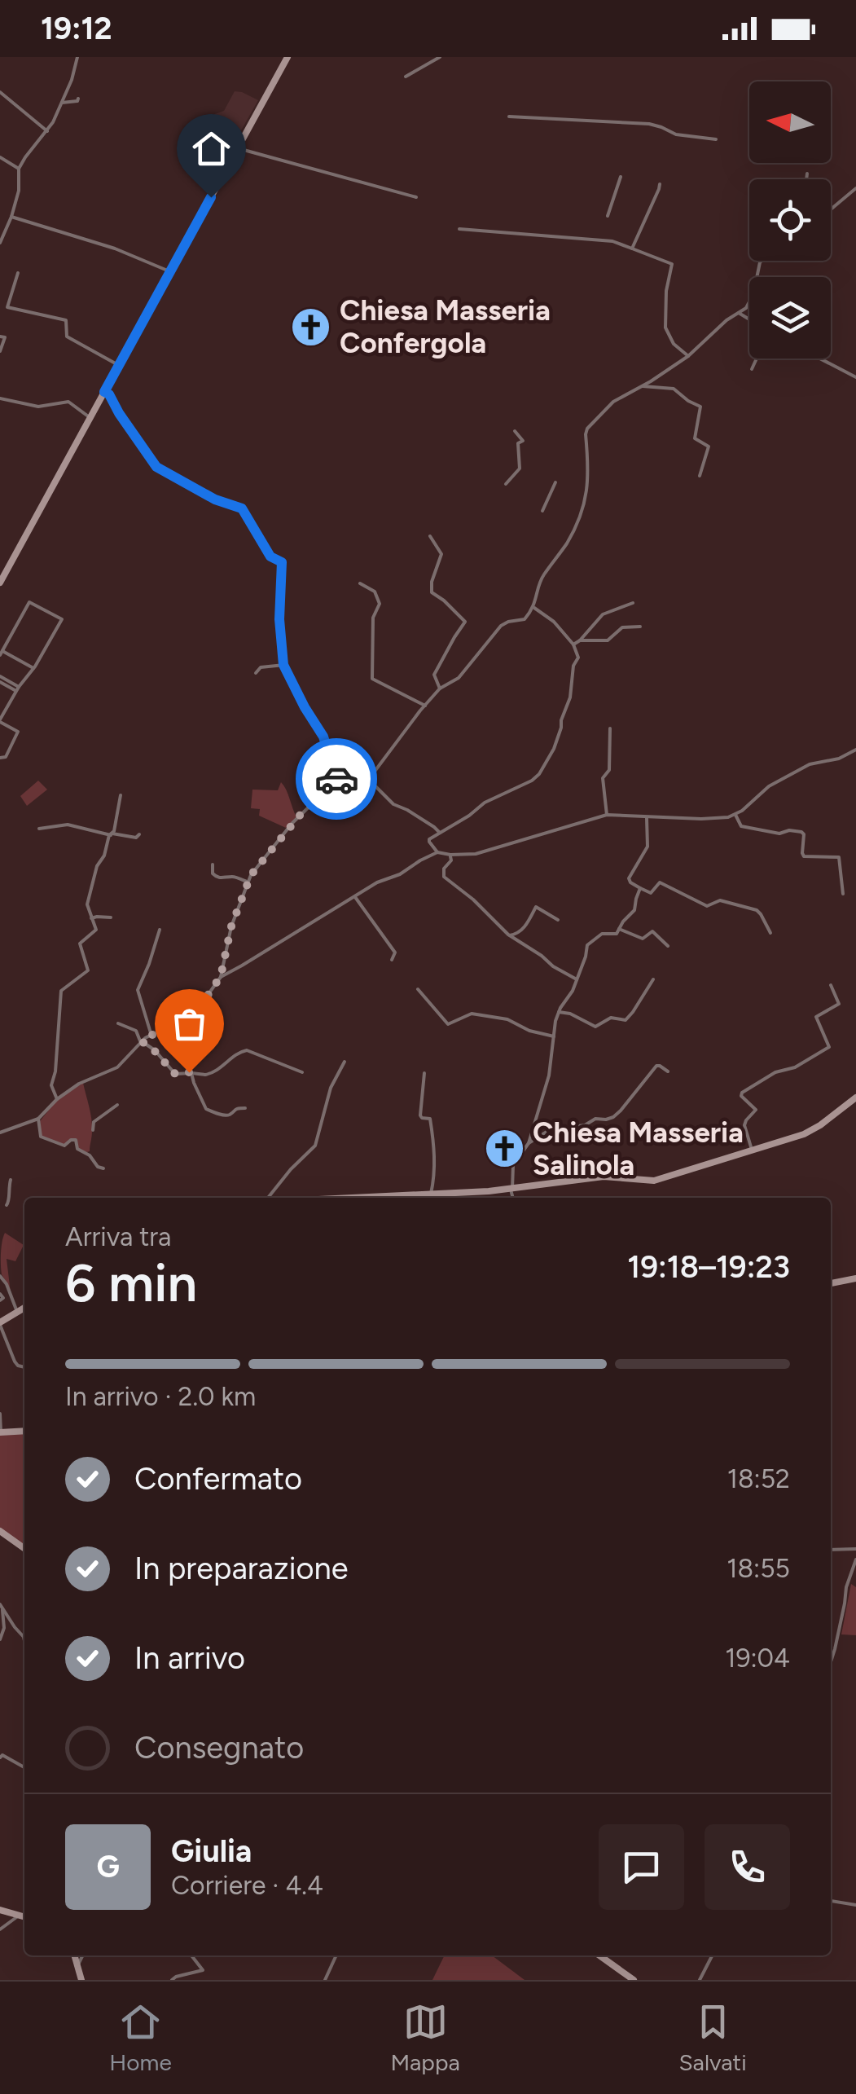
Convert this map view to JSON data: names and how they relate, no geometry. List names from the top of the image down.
{
  "places": {
    "church": ["Chiesa Masseria Confergola", "Chiesa Masseria Salinola"]
  },
  "north": "left",
  "page": {
    "status": "19:12",
    "heading": ["6 min", "Arriva tra", "19:18–19:23"],
    "panel": ["Giulia", "Corriere · 4.4"],
    "bar": "In arrivo · 2.0 km",
    "list": [
      ["Confermato", "18:52"],
      ["In preparazione", "18:55"],
      ["In arrivo", "19:04"],
      "Consegnato"
    ],
    "round": "G",
    "tabs": ["Home", "Mappa", "Salvati"]
  }
}
